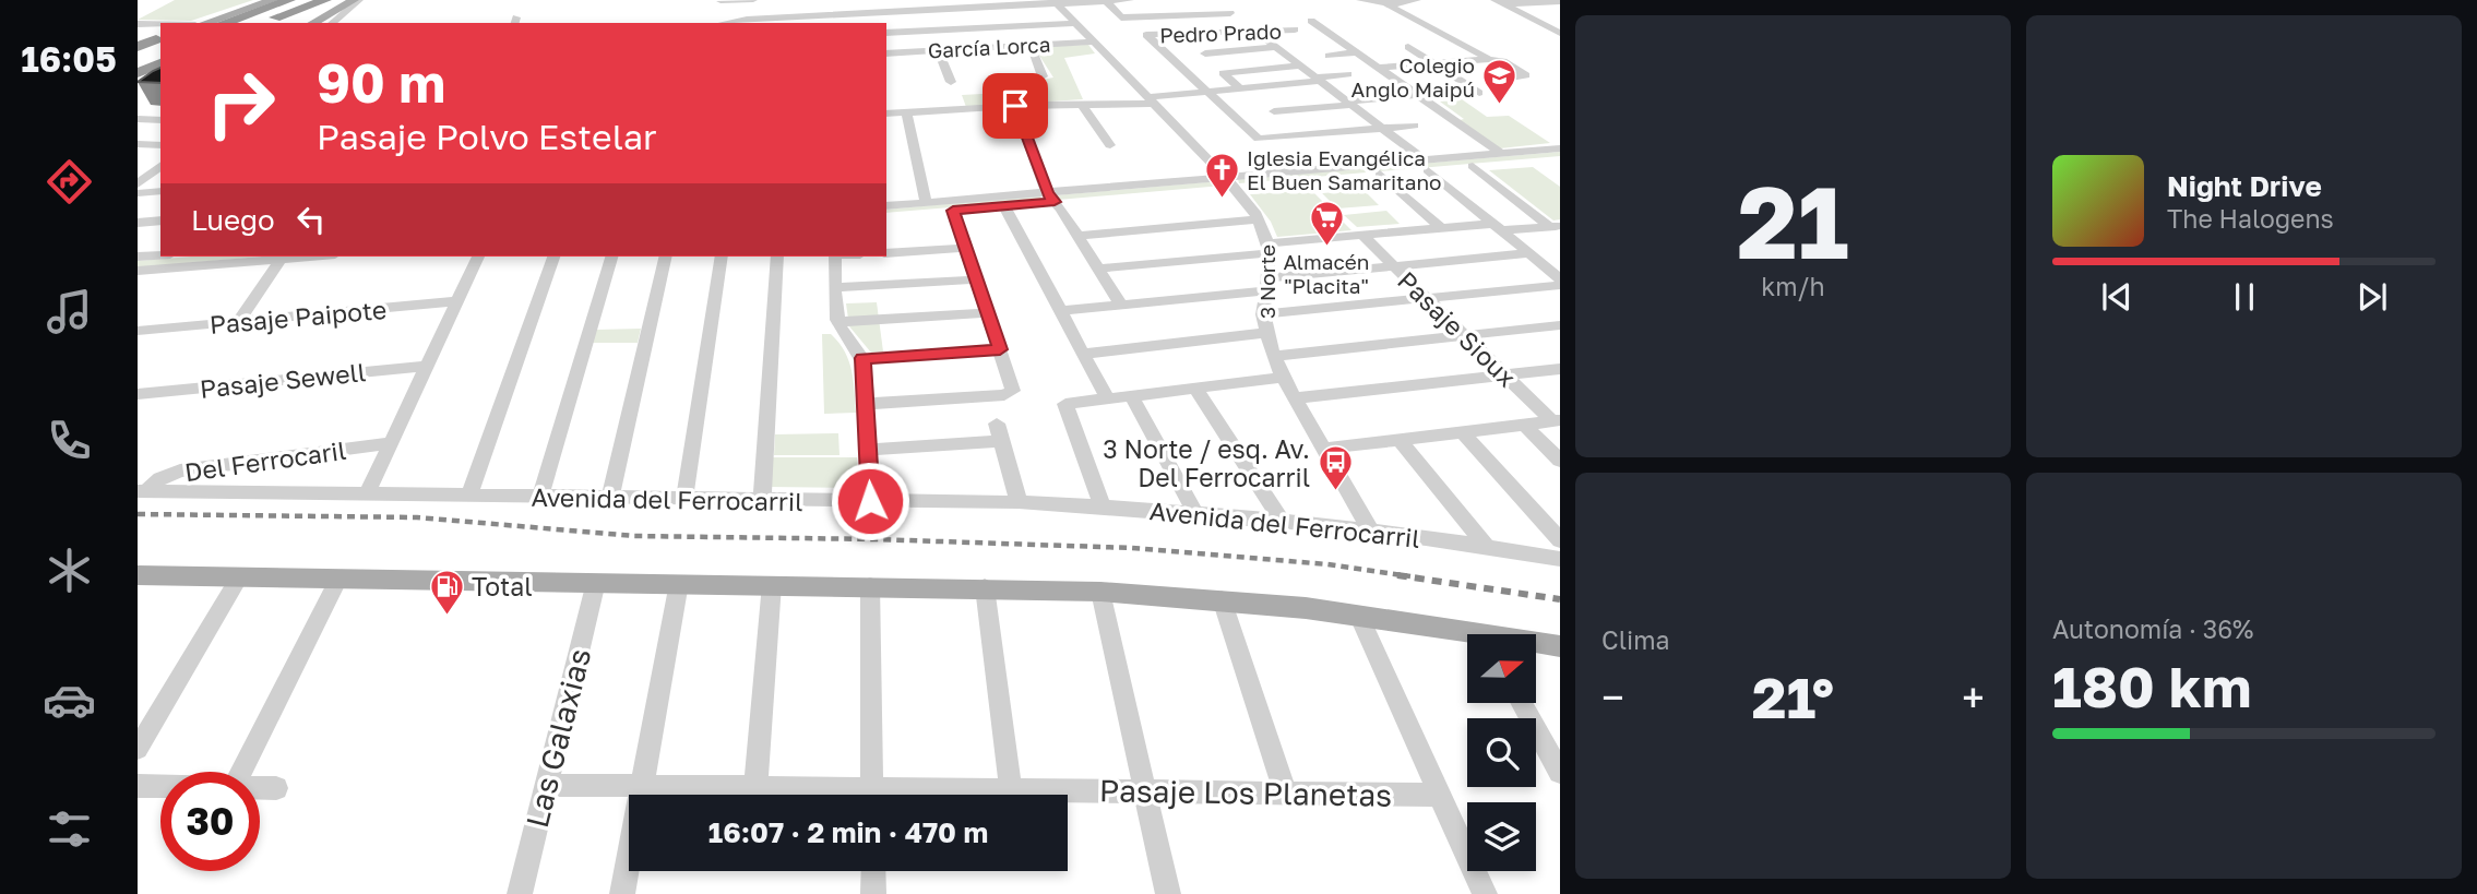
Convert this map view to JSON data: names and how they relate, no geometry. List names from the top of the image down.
{
  "streets": {
    "street": [
      "Pedro Prado",
      "García Lorca",
      "3 Norte",
      "Pasaje Paipote",
      "Pasaje Sioux",
      "Pasaje Sewell",
      "Del Ferrocaril",
      "Avenida del Ferrocarril",
      "Las Galaxias",
      "Pasaje Los Planetas"
    ]
  },
  "crossings": [
    ["García Lorca", "3 Norte"],
    ["3 Norte", "Avenida del Ferrocarril"],
    ["Del Ferrocaril", "Avenida del Ferrocarril"],
    ["Las Galaxias", "Pasaje Los Planetas"]
  ],
  "places": {
    "school or university": ["Colegio Anglo Maipú"],
    "church": ["Iglesia Evangélica El Buen Samaritano"],
    "supermarket": ["Almacén \"Placita\""],
    "bus stop": ["3 Norte / esq. Av. Del Ferrocarril"],
    "fuel station": ["Total"]
  },
  "north": "right",
  "page": {
    "tabs": "16:05",
    "tile": [
      ["21", "km/h"],
      "Clima",
      ["Autonomía · 36%", "180 km"]
    ],
    "turn": ["90 m", "Pasaje Polvo Estelar"],
    "song": ["Night Drive", "The Halogens"],
    "then": "Luego",
    "heat": ["−", "21°", "+"],
    "limit": "30",
    "trip": "16:07 · 2 min · 470 m"
  }
}
